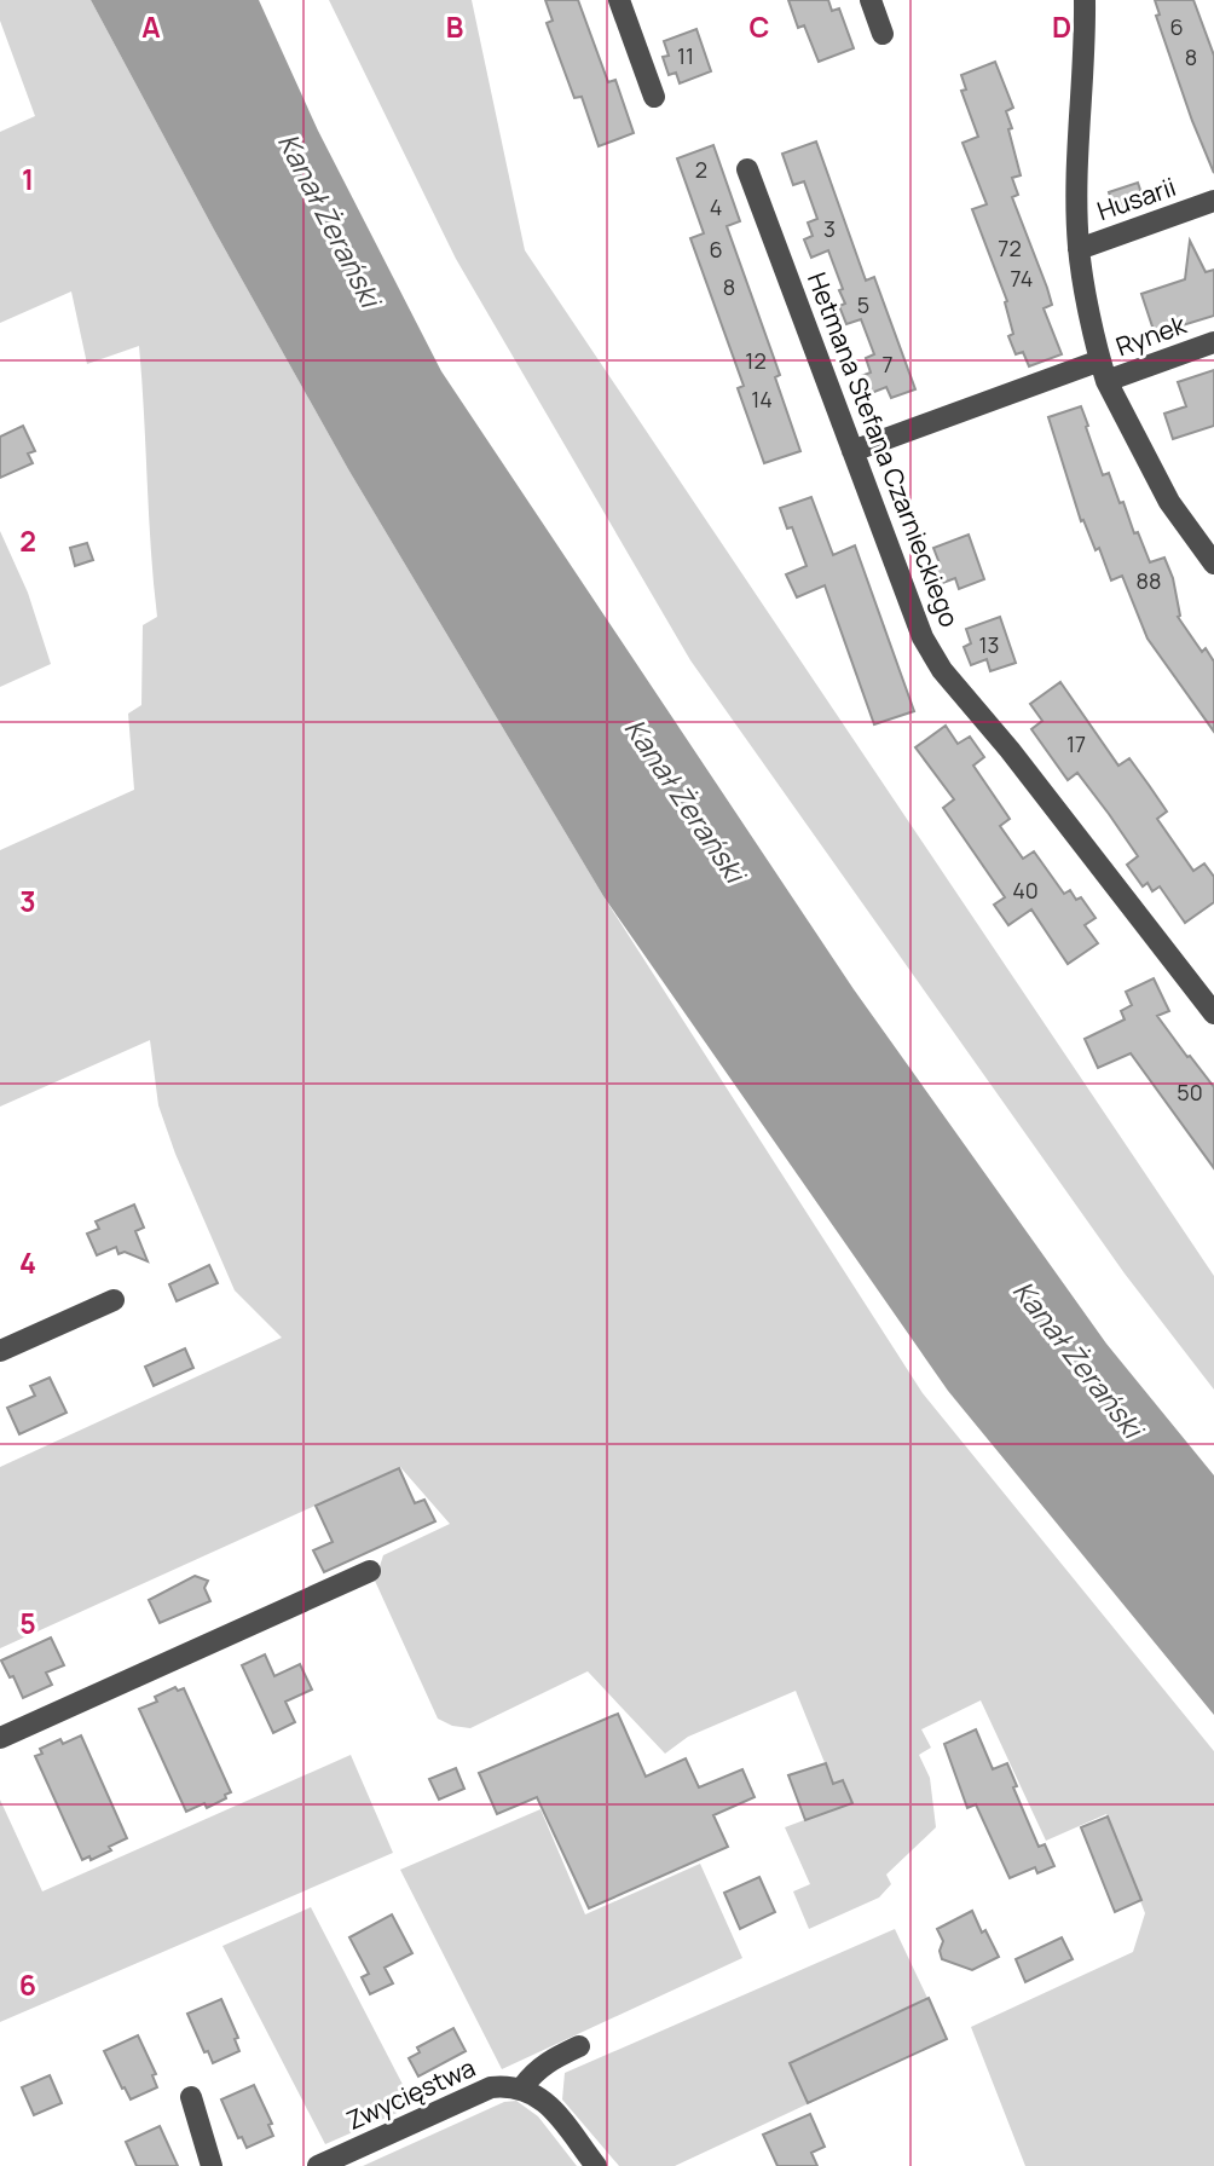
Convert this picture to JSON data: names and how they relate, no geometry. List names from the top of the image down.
{
  "streets": {
    "street": [
      "Husarii",
      "Rynek",
      "Hetmana Stefana Czarnieckiego",
      "Zwycięstwa"
    ]
  },
  "crossings": [
    ["Rynek", "Hetmana Stefana Czarnieckiego"]
  ],
  "water": ["Kanał Żerański"],
  "house_numbers": [
    "6",
    "11",
    "8",
    "2",
    "4",
    "3",
    "72",
    "6",
    "74",
    "8",
    "5",
    "12",
    "7",
    "14",
    "88",
    "13",
    "17",
    "40",
    "50"
  ],
  "grid": {
    "columns": [
      "A",
      "B",
      "C",
      "D"
    ],
    "rows": [
      "1",
      "2",
      "3",
      "4",
      "5",
      "6"
    ]
  }
}
